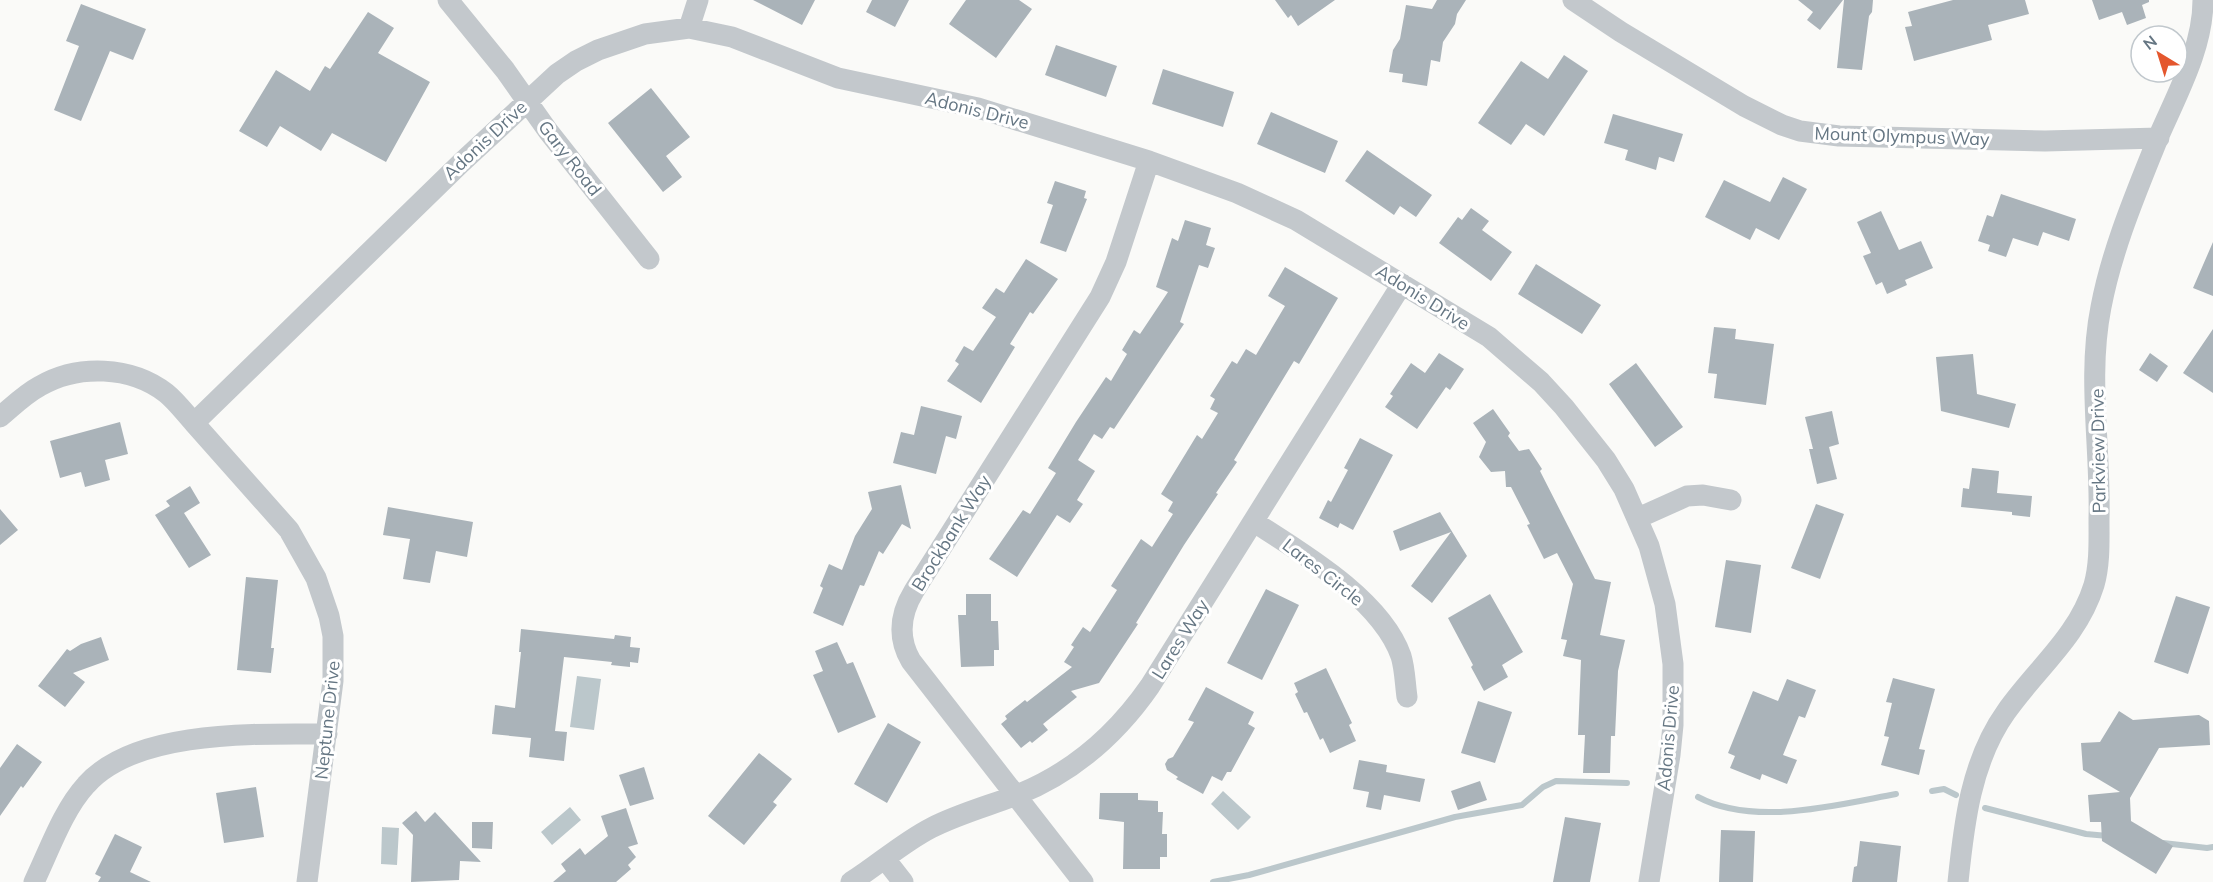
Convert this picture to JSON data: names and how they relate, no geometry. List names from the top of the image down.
{
  "streets": {
    "street": [
      "Adonis Drive",
      "Mount Olympus Way",
      "Gary Road",
      "Parkview Drive",
      "Brockbank Way",
      "Lares Circle",
      "Lares Way",
      "Neptune Drive"
    ]
  },
  "crossings": [
    ["Adonis Drive", "Gary Road"],
    ["Adonis Drive", "Brockbank Way"],
    ["Adonis Drive", "Lares Way"],
    ["Adonis Drive", "Neptune Drive"],
    ["Mount Olympus Way", "Parkview Drive"],
    ["Brockbank Way", "Lares Way"],
    ["Lares Circle", "Lares Way"]
  ],
  "north": "top left"
}
